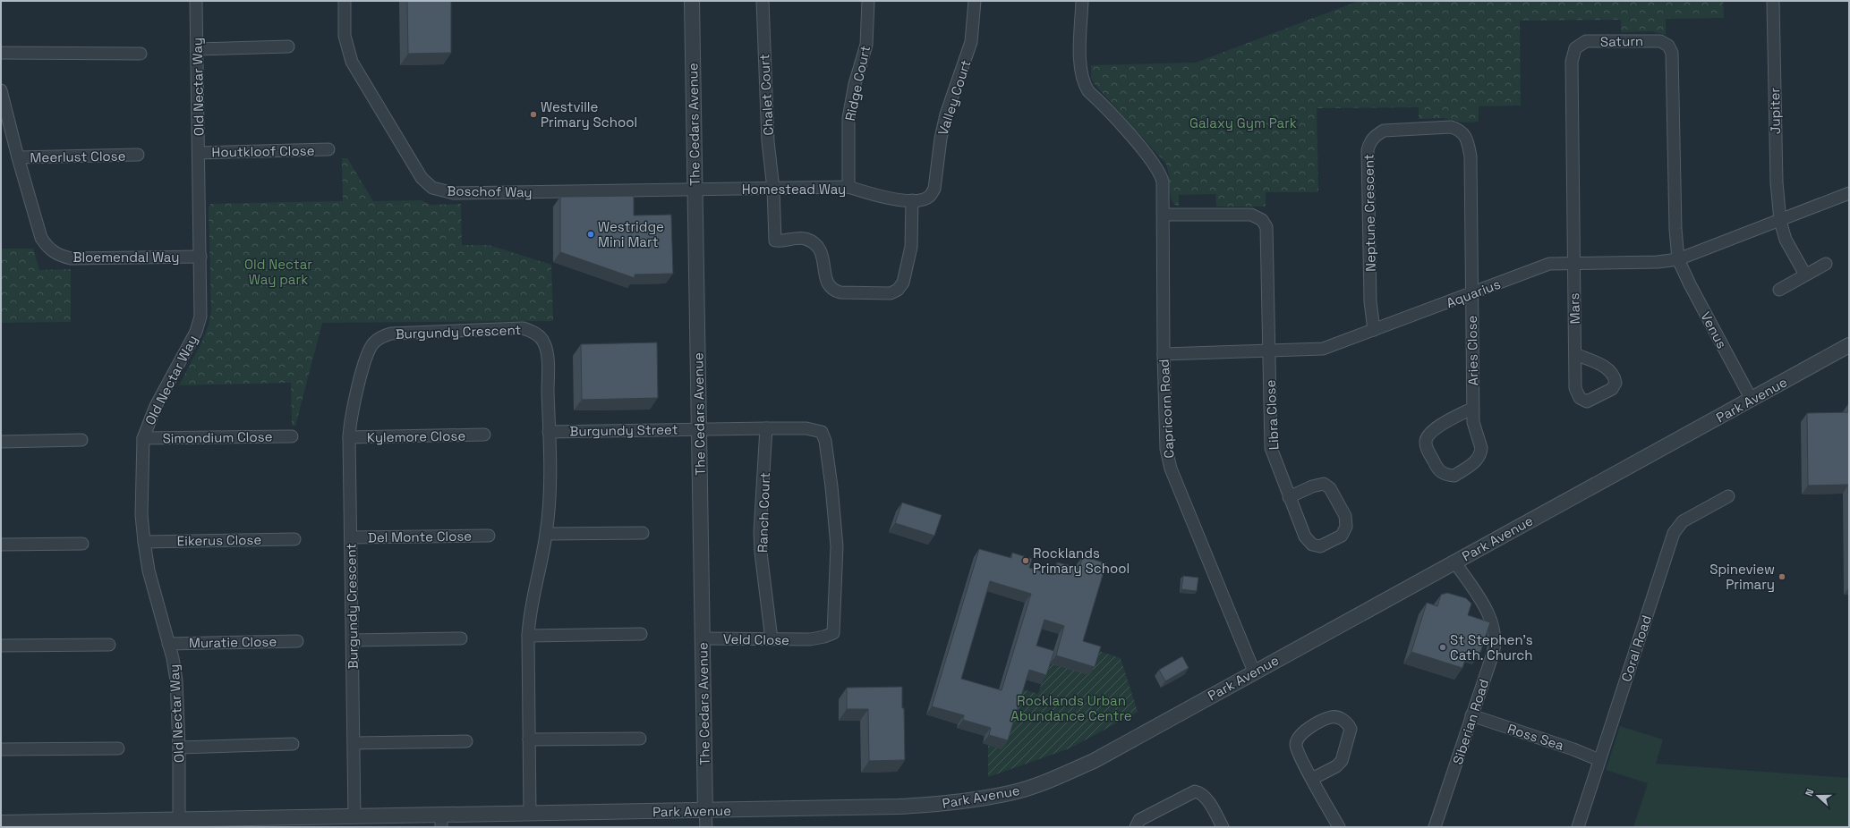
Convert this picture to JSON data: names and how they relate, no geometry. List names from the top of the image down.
{
  "streets": {
    "street": [
      "Saturn",
      "Ridge Court",
      "Old Nectar Way",
      "Chalet Court",
      "Valley Court",
      "Jupiter",
      "The Cedars Avenue",
      "Houtkloof Close",
      "Meerlust Close",
      "Homestead Way",
      "Boschof Way",
      "Neptune Crescent",
      "Bloemendal Way",
      "Aquarius",
      "Mars",
      "Venus",
      "Burgundy Crescent",
      "Aries Close",
      "Park Avenue",
      "Capricorn Road",
      "Libra Close",
      "Burgundy Street",
      "Kylemore Close",
      "Simondium Close",
      "Ranch Court",
      "Del Monte Close",
      "Eikerus Close",
      "Veld Close",
      "Muratie Close",
      "Coral Road",
      "Siberian Road",
      "Ross Sea"
    ]
  },
  "crossings": [
    ["Saturn", "Aquarius"],
    ["Saturn", "Mars"],
    ["Saturn", "Venus"],
    ["Ridge Court", "Homestead Way"],
    ["Old Nectar Way", "Houtkloof Close"],
    ["Old Nectar Way", "Bloemendal Way"],
    ["Old Nectar Way", "Park Avenue"],
    ["Old Nectar Way", "Simondium Close"],
    ["Old Nectar Way", "Eikerus Close"],
    ["Old Nectar Way", "Muratie Close"],
    ["Chalet Court", "Valley Court"],
    ["Chalet Court", "Homestead Way"],
    ["Valley Court", "Homestead Way"],
    ["Jupiter", "Aquarius"],
    ["The Cedars Avenue", "Homestead Way"],
    ["The Cedars Avenue", "Boschof Way"],
    ["The Cedars Avenue", "Park Avenue"],
    ["The Cedars Avenue", "Burgundy Street"],
    ["The Cedars Avenue", "Veld Close"],
    ["Meerlust Close", "Bloemendal Way"],
    ["Homestead Way", "Boschof Way"],
    ["Neptune Crescent", "Aquarius"],
    ["Neptune Crescent", "Aries Close"],
    ["Aquarius", "Mars"],
    ["Aquarius", "Venus"],
    ["Aquarius", "Aries Close"],
    ["Aquarius", "Capricorn Road"],
    ["Aquarius", "Libra Close"],
    ["Venus", "Park Avenue"],
    ["Burgundy Crescent", "Park Avenue"],
    ["Burgundy Crescent", "Burgundy Street"],
    ["Burgundy Crescent", "Kylemore Close"],
    ["Burgundy Crescent", "Del Monte Close"],
    ["Park Avenue", "Capricorn Road"],
    ["Park Avenue", "Siberian Road"],
    ["Burgundy Street", "Ranch Court"],
    ["Burgundy Street", "Veld Close"],
    ["Ranch Court", "Veld Close"],
    ["Coral Road", "Ross Sea"],
    ["Siberian Road", "Ross Sea"]
  ],
  "parks": ["Galaxy Gym Park", "Old Nectar Way park", "Rocklands Urban Abundance Centre"],
  "places": [
    "Westville Primary School",
    "Westridge Mini Mart",
    "Rocklands Primary School",
    "Spineview Primary",
    "St Stephen's Cath. Church"
  ],
  "north": "left"
}
